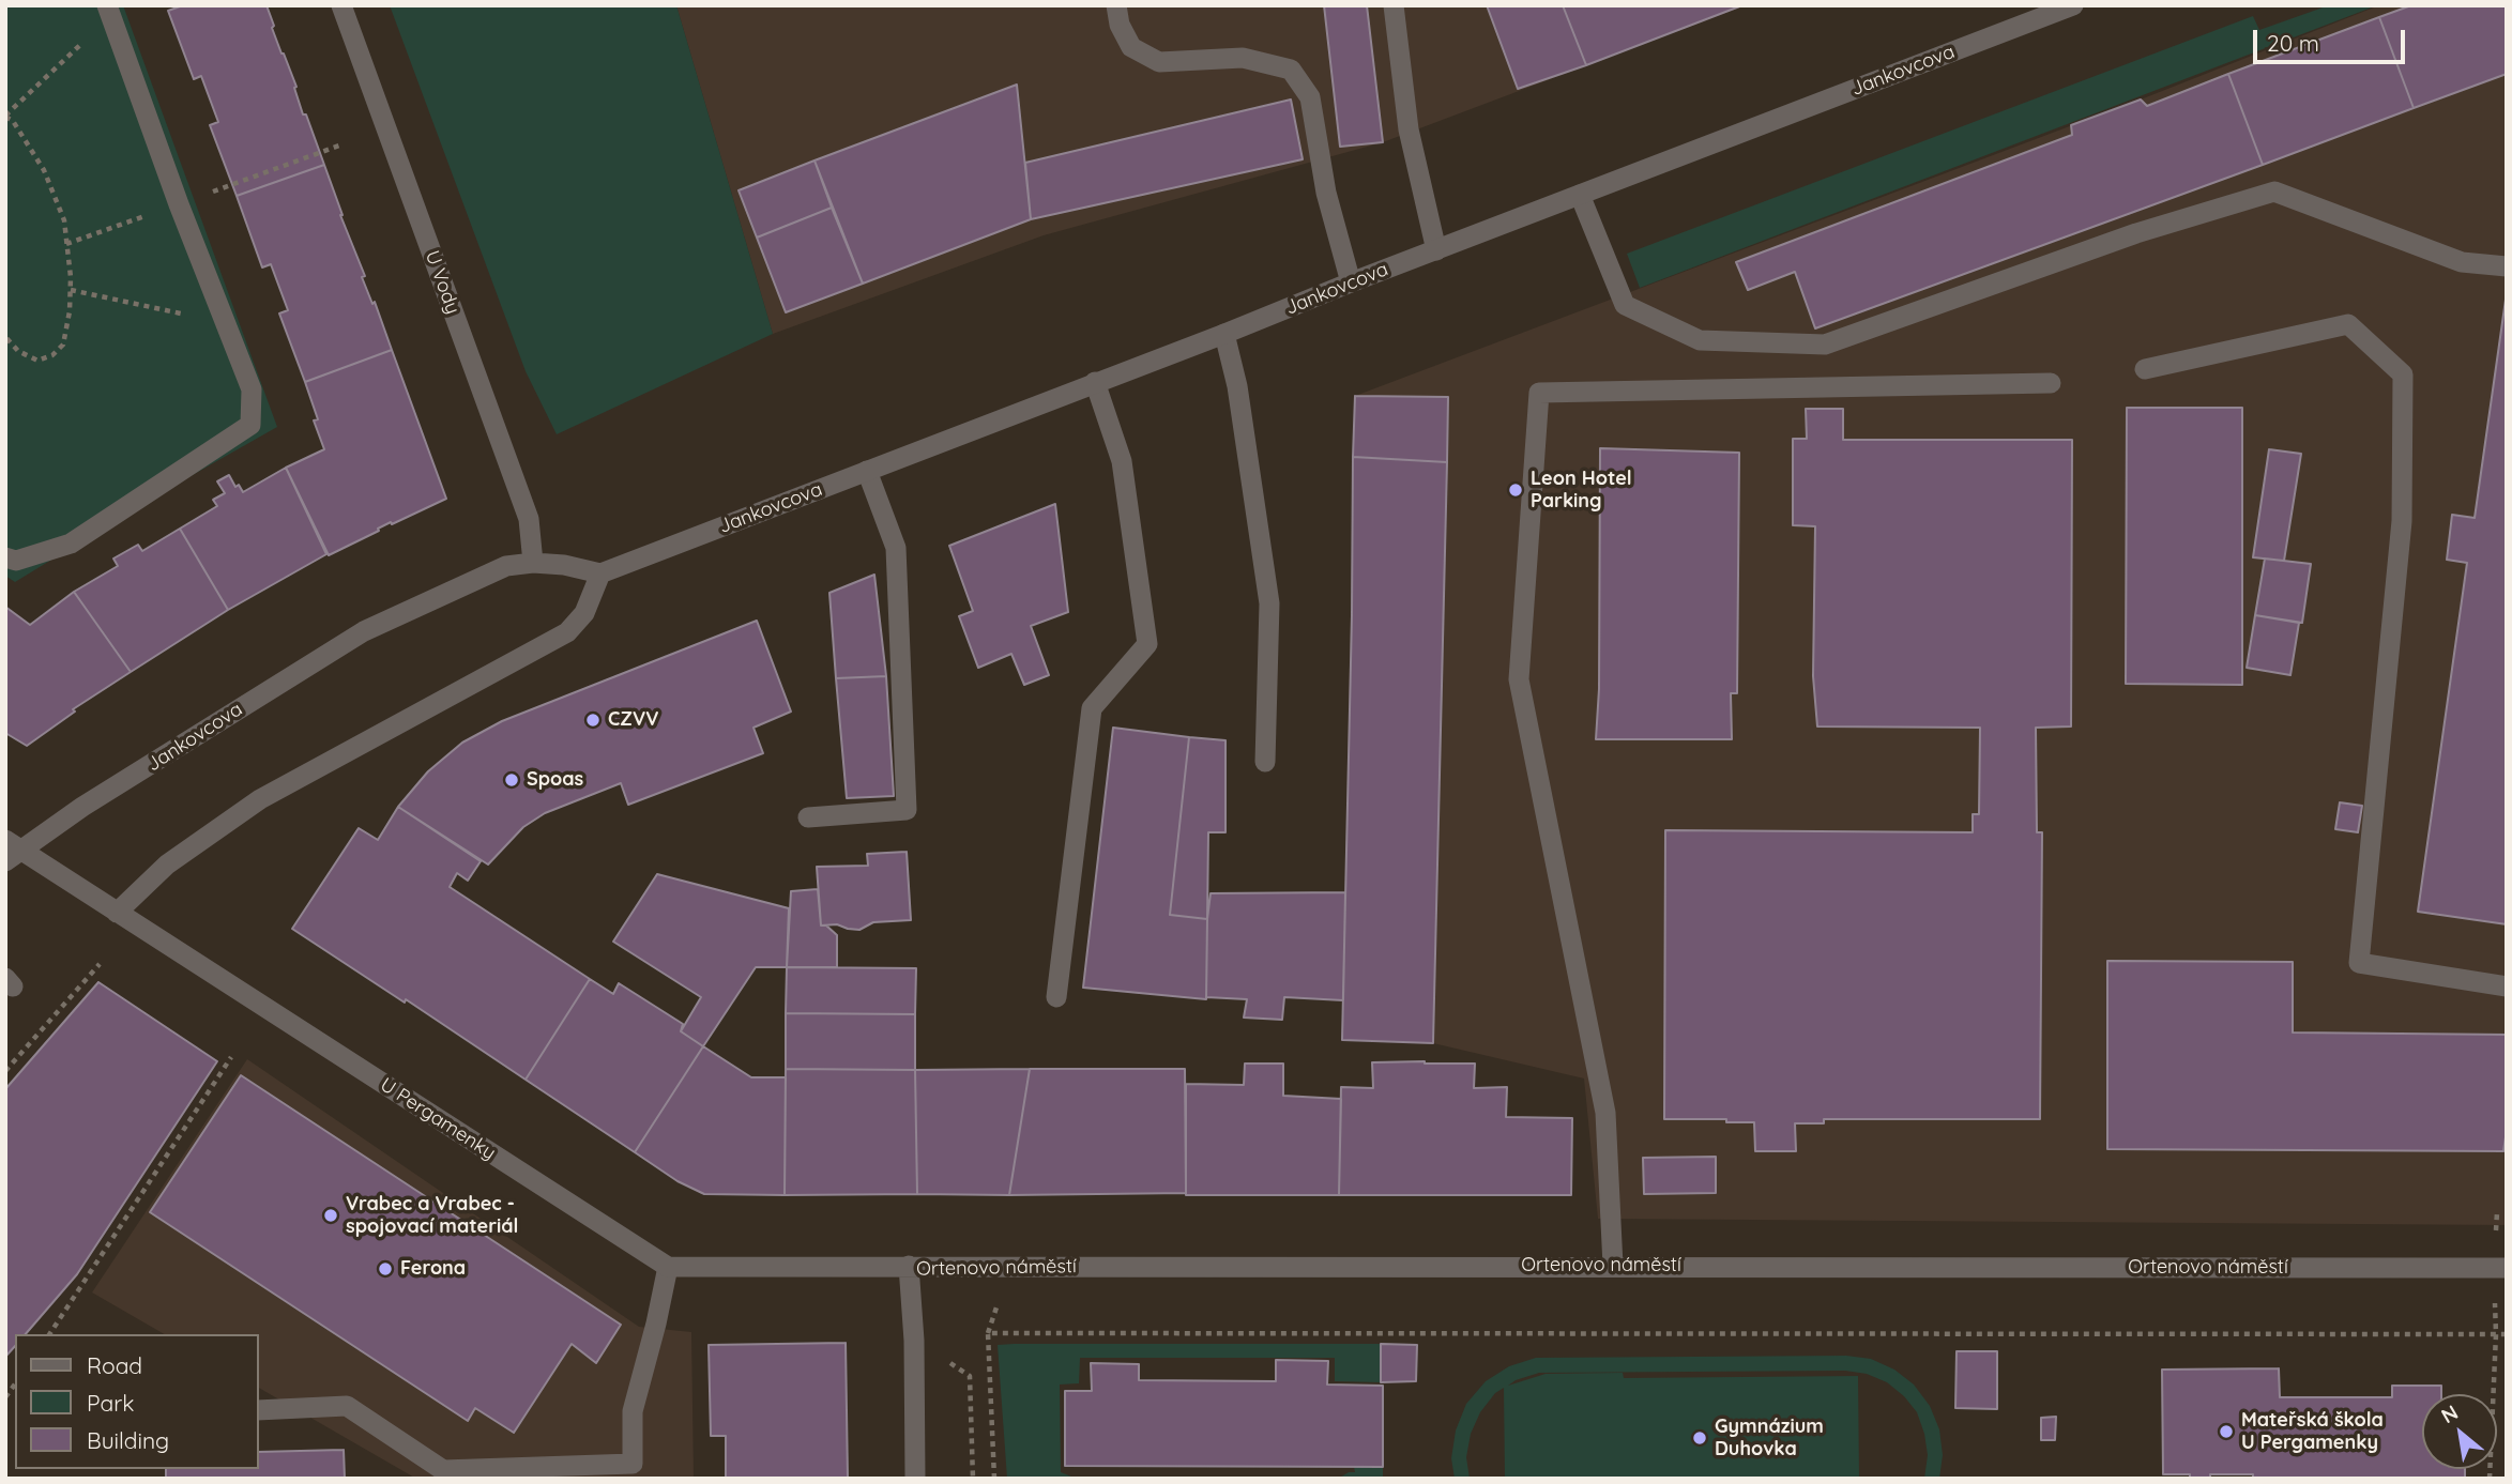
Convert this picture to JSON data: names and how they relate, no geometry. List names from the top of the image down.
{
  "streets": {
    "street": [
      "Jankovcova",
      "U Vody",
      "U Pergamenky",
      "Ortenovo náměstí"
    ]
  },
  "crossings": [
    ["Jankovcova", "U Vody"],
    ["Jankovcova", "U Pergamenky"]
  ],
  "places": [
    "Leon Hotel Parking",
    "CZVV",
    "Spoas",
    "Vrabec a Vrabec - spojovací materiál",
    "Ferona",
    "Mateřská škola U Pergamenky",
    "Gymnázium Duhovka"
  ],
  "legend": ["Road", "Park", "Building"],
  "scale_bar": "20 m",
  "north": "top left"
}
